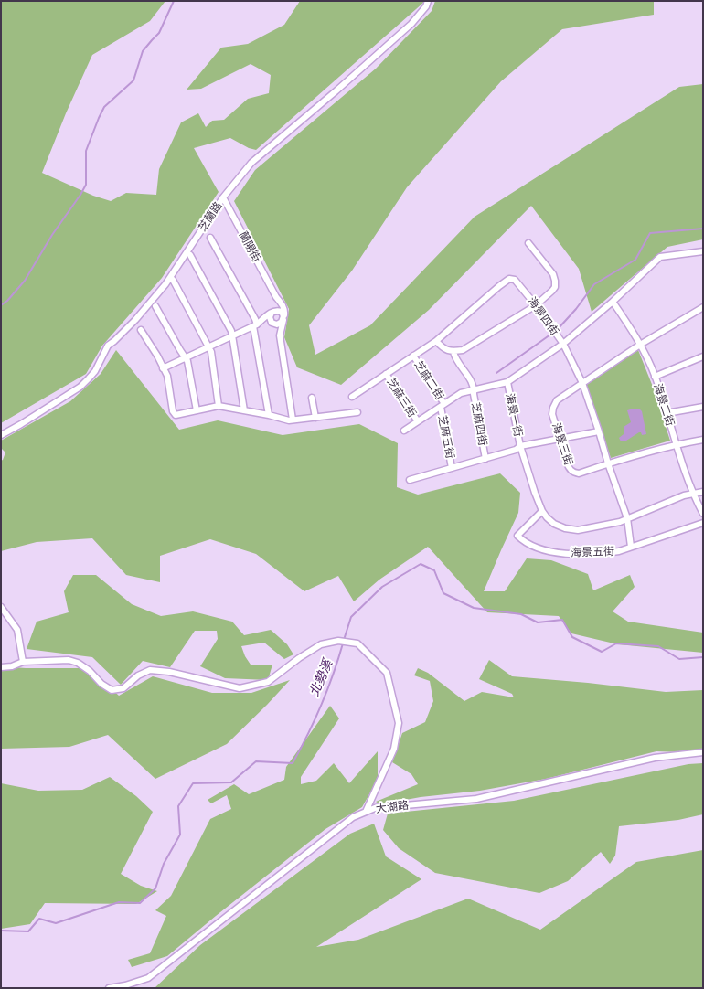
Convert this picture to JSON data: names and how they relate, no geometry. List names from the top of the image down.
{
  "streets": {
    "street": [
      "芝蘭路",
      "蘭陽街",
      "海景四街",
      "芝麻二街",
      "芝麻三街",
      "海景二街",
      "海景一街",
      "芝麻四街",
      "芝麻五街",
      "海景三街",
      "海景五街",
      "大湖路"
    ]
  },
  "crossings": [
    ["芝蘭路", "蘭陽街"],
    ["海景四街", "芝麻二街"],
    ["海景四街", "芝麻三街"],
    ["海景四街", "海景一街"],
    ["海景四街", "海景三街"],
    ["海景四街", "海景五街"],
    ["芝麻二街", "芝麻五街"],
    ["海景二街", "海景一街"],
    ["海景二街", "海景三街"],
    ["海景一街", "海景五街"]
  ],
  "water": ["北勢溪"]
}
